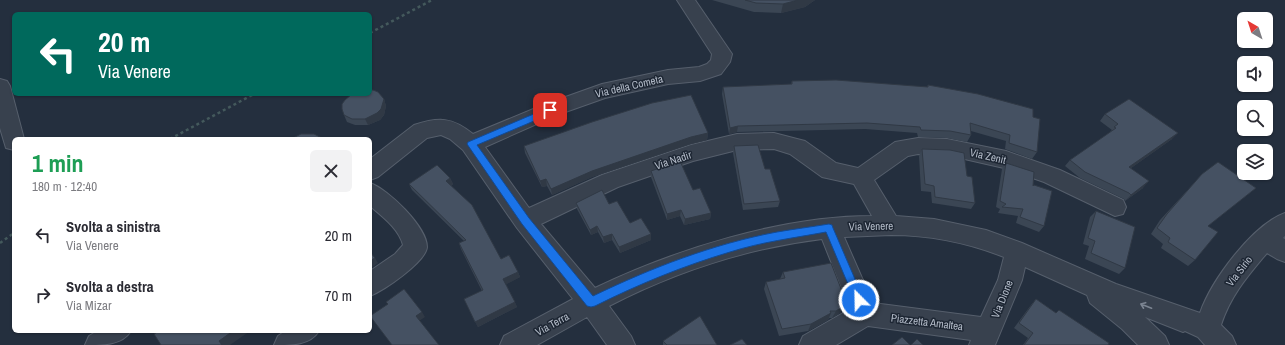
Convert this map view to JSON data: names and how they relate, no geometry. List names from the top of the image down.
{
  "streets": {
    "street": [
      "Via della Cometa",
      "Via Zenit",
      "Via Nadir",
      "Via Venere",
      "Via Sirio",
      "Via Dione",
      "Piazzetta Amaltea",
      "Via Terra"
    ]
  },
  "crossings": [
    ["Via Zenit", "Via Nadir"],
    ["Via Venere", "Via Sirio"],
    ["Via Venere", "Via Dione"],
    ["Via Venere", "Via Terra"],
    ["Via Dione", "Piazzetta Amaltea"]
  ],
  "north": "top left",
  "page": {
    "turn": ["20 m", "Via Venere"],
    "heading": ["1 min", "180 m · 12:40"],
    "list": [
      {
        "name": "Svolta a sinistra",
        "note": "Via Venere",
        "value": "20 m"
      },
      {
        "name": "Svolta a destra",
        "note": "Via Mizar",
        "value": "70 m"
      }
    ]
  }
}
